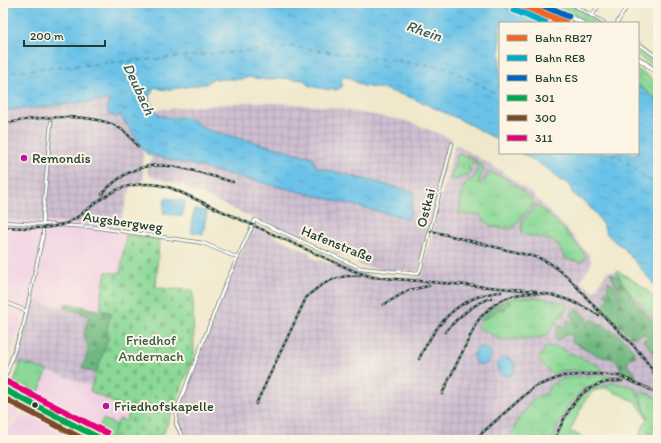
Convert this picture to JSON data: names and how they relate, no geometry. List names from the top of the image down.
{
  "streets": {
    "street": ["Ostkai", "Augsbergweg", "Hafenstraße"]
  },
  "crossings": [
    ["Ostkai", "Hafenstraße"],
    ["Augsbergweg", "Hafenstraße"]
  ],
  "water": ["Rhein", "Deubach"],
  "parks": ["Friedhof Andernach"],
  "places": ["Remondis", "Friedhofskapelle"],
  "lines": [
    "rail line RB27",
    "rail line ES",
    "rail line RE8",
    "transit line 311",
    "transit line 301",
    "transit line 300"
  ],
  "legend": [
    "Bahn RB27",
    "Bahn RE8",
    "Bahn ES",
    "301",
    "300",
    "311"
  ],
  "scale_bar": "200 m"
}
